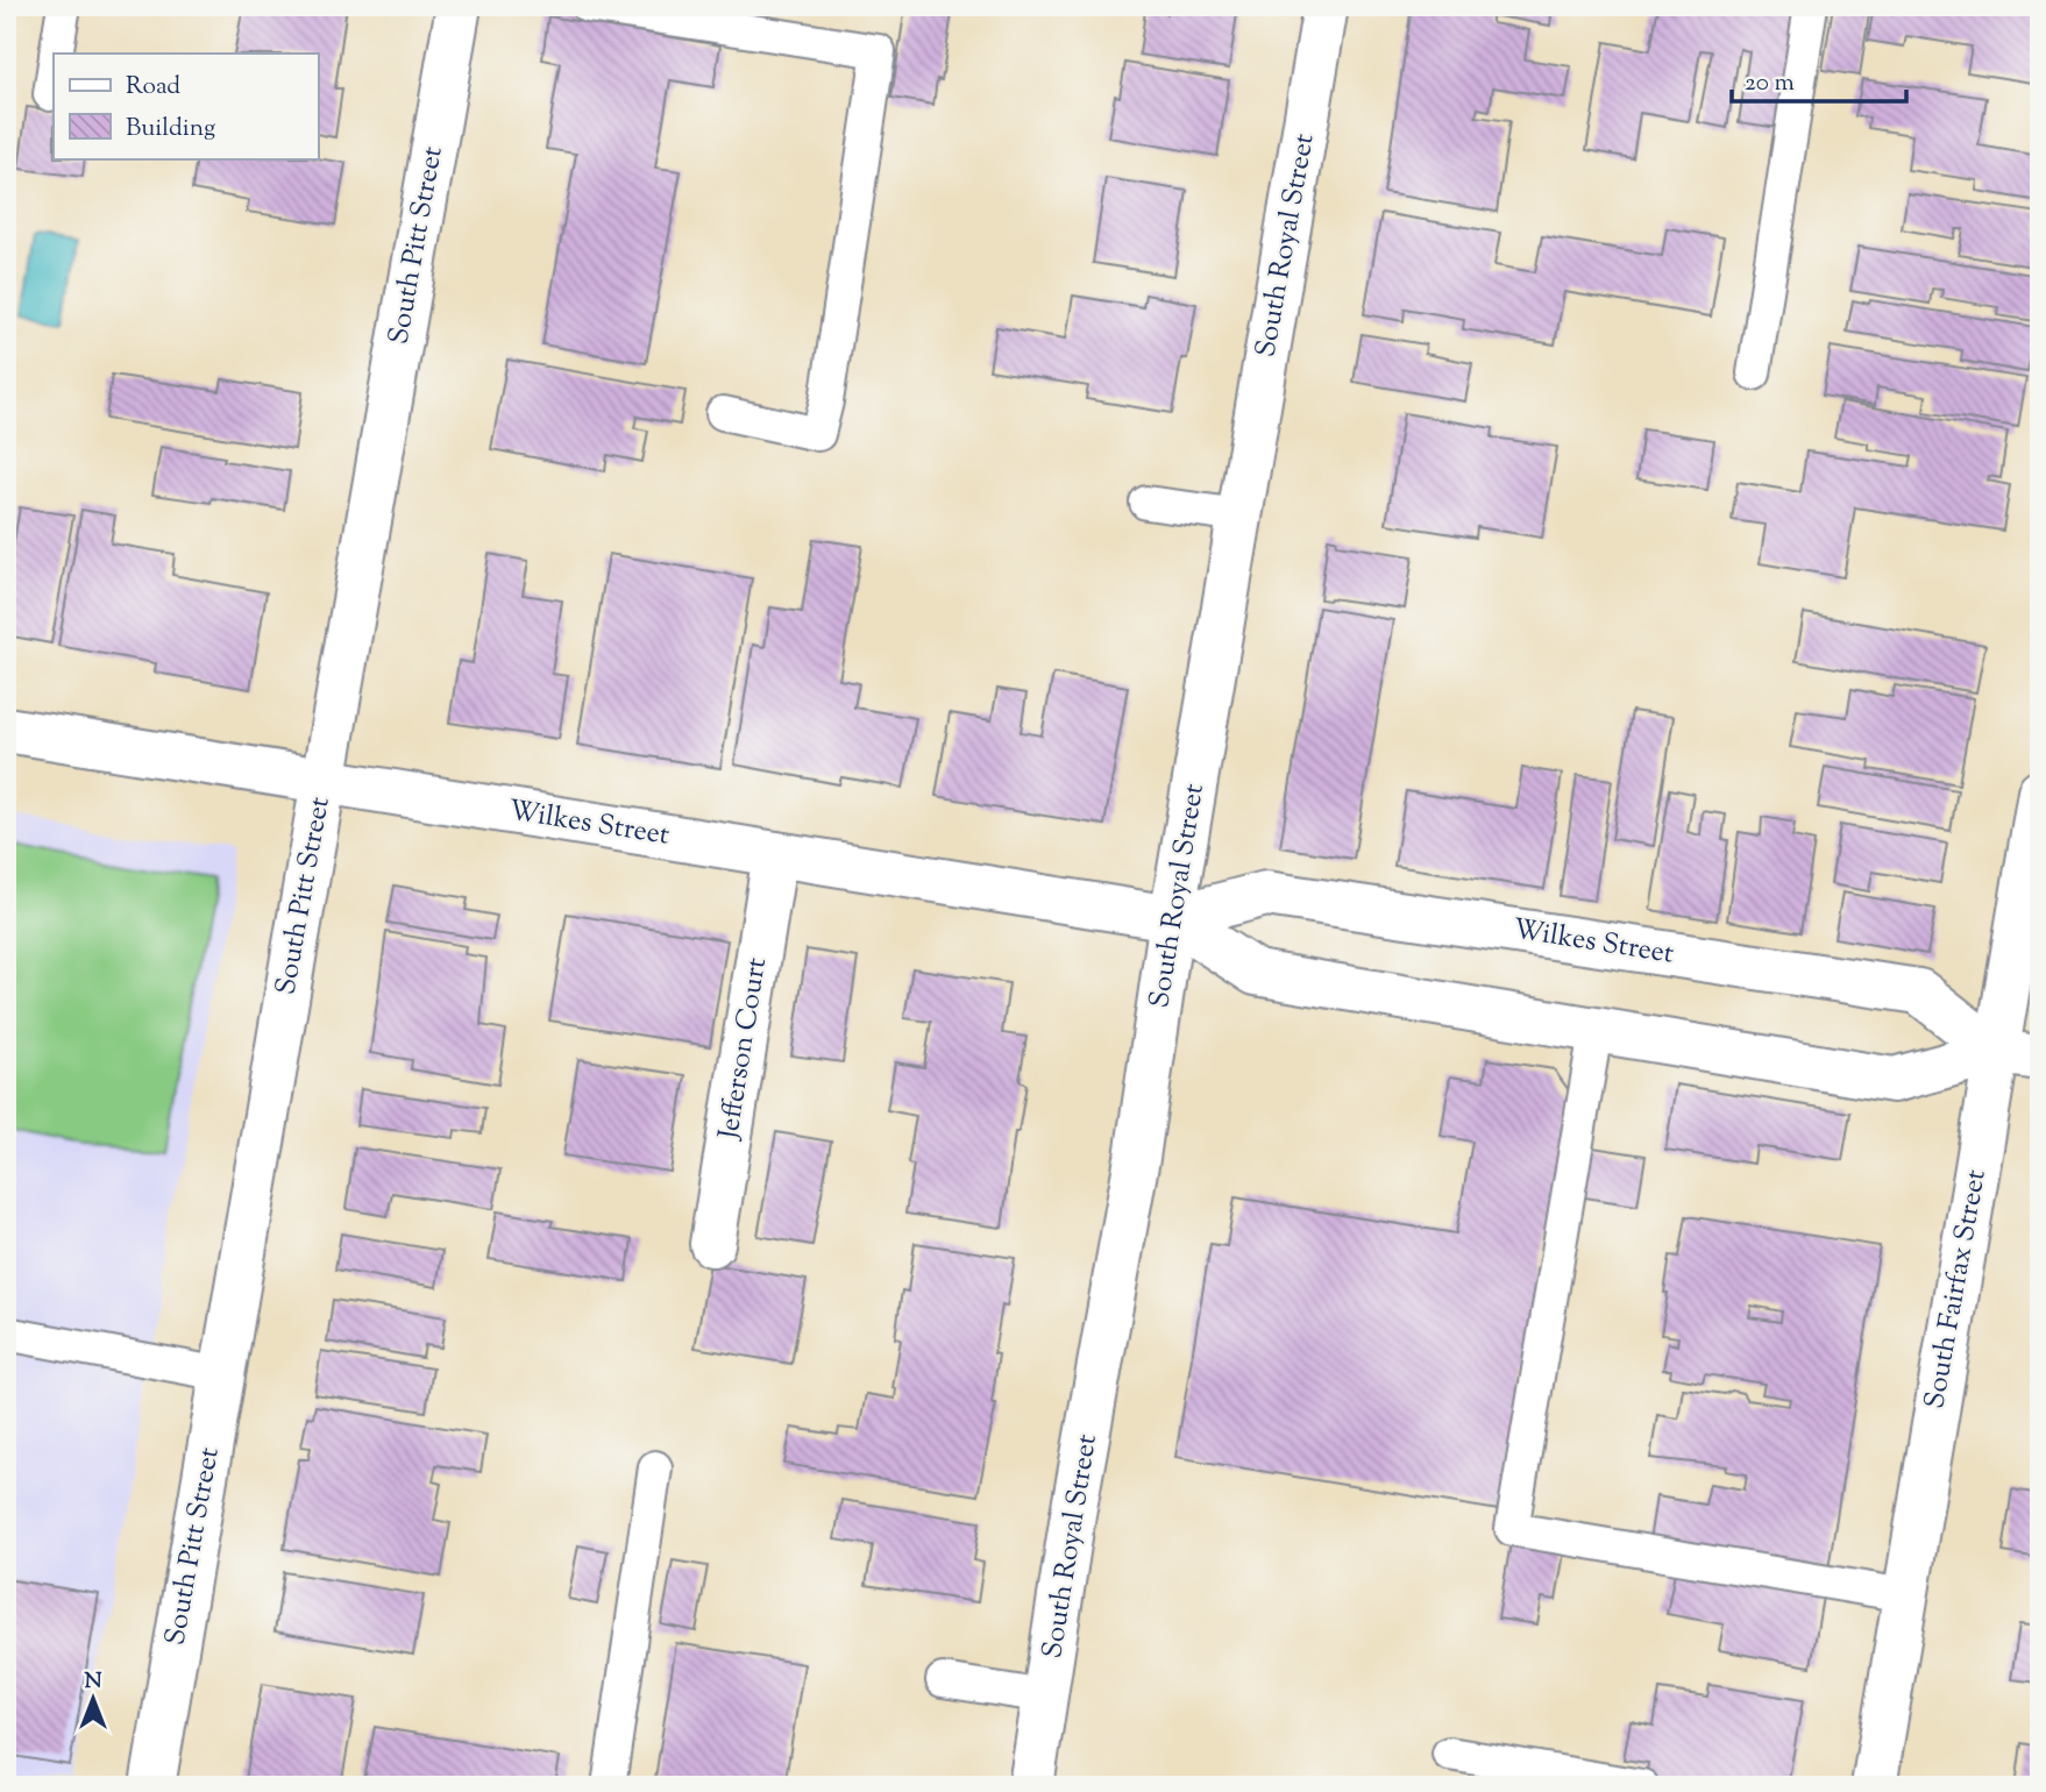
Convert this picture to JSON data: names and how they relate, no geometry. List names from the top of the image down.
{
  "streets": {
    "street": [
      "South Pitt Street",
      "South Royal Street",
      "Wilkes Street",
      "Jefferson Court",
      "South Fairfax Street"
    ]
  },
  "crossings": [
    ["South Pitt Street", "Wilkes Street"],
    ["South Royal Street", "Wilkes Street"],
    ["Wilkes Street", "Jefferson Court"],
    ["Wilkes Street", "South Fairfax Street"]
  ],
  "legend": ["Road", "Building"],
  "scale_bar": "20 m",
  "north": "top"
}
